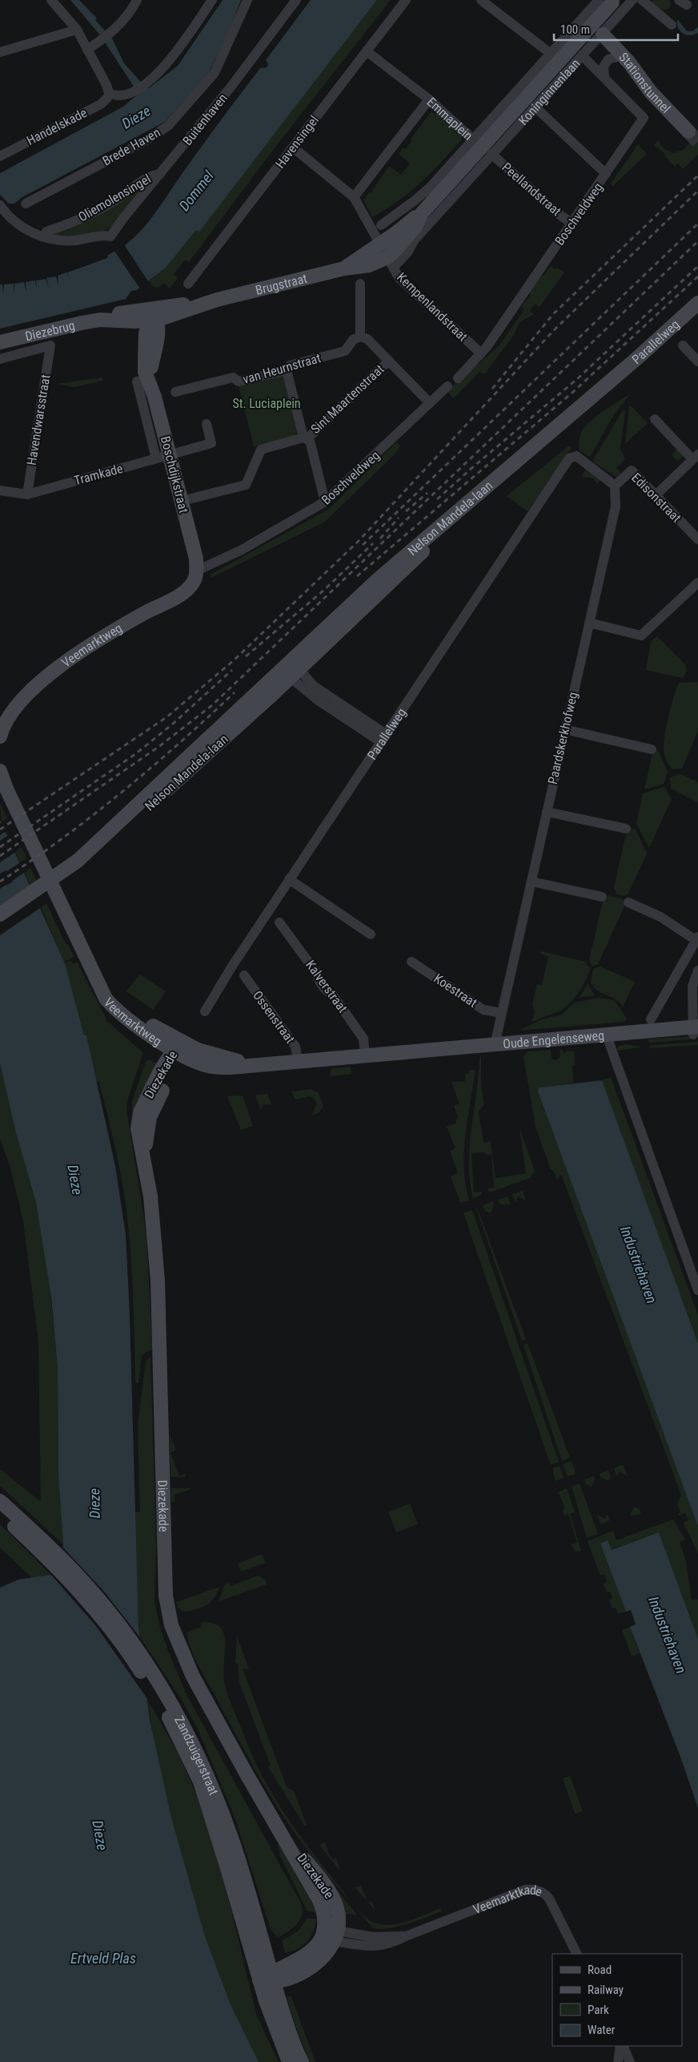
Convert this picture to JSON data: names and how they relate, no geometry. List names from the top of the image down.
{
  "streets": {
    "street": [
      "Stationstunnel",
      "Koninginnenlaan",
      "Buitenhaven",
      "Emmaplein",
      "Handelskade",
      "Havensingel",
      "Brede Haven",
      "Peellandstraat",
      "Oliemolensingel",
      "Boschveldweg",
      "Brugstraat",
      "Kempenlandstraat",
      "Diezebrug",
      "Parallelweg",
      "van Heurnstraat",
      "Sint Maartenstraat",
      "Havendwarsstraat",
      "Tramkade",
      "Boschdijkstraat",
      "Edisonstraat",
      "Nelson Mandela-laan",
      "Veemarktweg",
      "Paardskerkhofweg",
      "Kalverstraat",
      "Koestraat",
      "Ossenstraat",
      "Oude Engelenseweg",
      "Diezekade",
      "Zandzuigerstraat",
      "Veemarktkade"
    ]
  },
  "crossings": [
    ["Stationstunnel", "Koninginnenlaan"],
    ["Koninginnenlaan", "Emmaplein"],
    ["Koninginnenlaan", "Peellandstraat"],
    ["Koninginnenlaan", "Boschveldweg"],
    ["Buitenhaven", "Oliemolensingel"],
    ["Emmaplein", "Peellandstraat"],
    ["Emmaplein", "Brugstraat"],
    ["Emmaplein", "Kempenlandstraat"],
    ["Peellandstraat", "Boschveldweg"],
    ["Boschveldweg", "Kempenlandstraat"],
    ["Boschveldweg", "Boschdijkstraat"],
    ["Boschveldweg", "Veemarktweg"],
    ["Brugstraat", "Diezebrug"],
    ["Brugstraat", "Boschdijkstraat"],
    ["Diezebrug", "Boschdijkstraat"],
    ["Parallelweg", "Edisonstraat"],
    ["Parallelweg", "Nelson Mandela-laan"],
    ["Parallelweg", "Paardskerkhofweg"],
    ["Havendwarsstraat", "Tramkade"],
    ["Tramkade", "Boschdijkstraat"],
    ["Boschdijkstraat", "Veemarktweg"],
    ["Edisonstraat", "Paardskerkhofweg"],
    ["Veemarktweg", "Oude Engelenseweg"],
    ["Veemarktweg", "Diezekade"],
    ["Paardskerkhofweg", "Koestraat"],
    ["Paardskerkhofweg", "Oude Engelenseweg"],
    ["Kalverstraat", "Oude Engelenseweg"],
    ["Ossenstraat", "Oude Engelenseweg"],
    ["Oude Engelenseweg", "Diezekade"],
    ["Diezekade", "Veemarktkade"]
  ],
  "water": [
    "Dieze",
    "Dommel",
    "Industriehaven",
    "Ertveld Plas"
  ],
  "parks": ["St. Luciaplein"],
  "legend": [
    "Road",
    "Railway",
    "Park",
    "Water"
  ],
  "scale_bar": "100 m"
}
